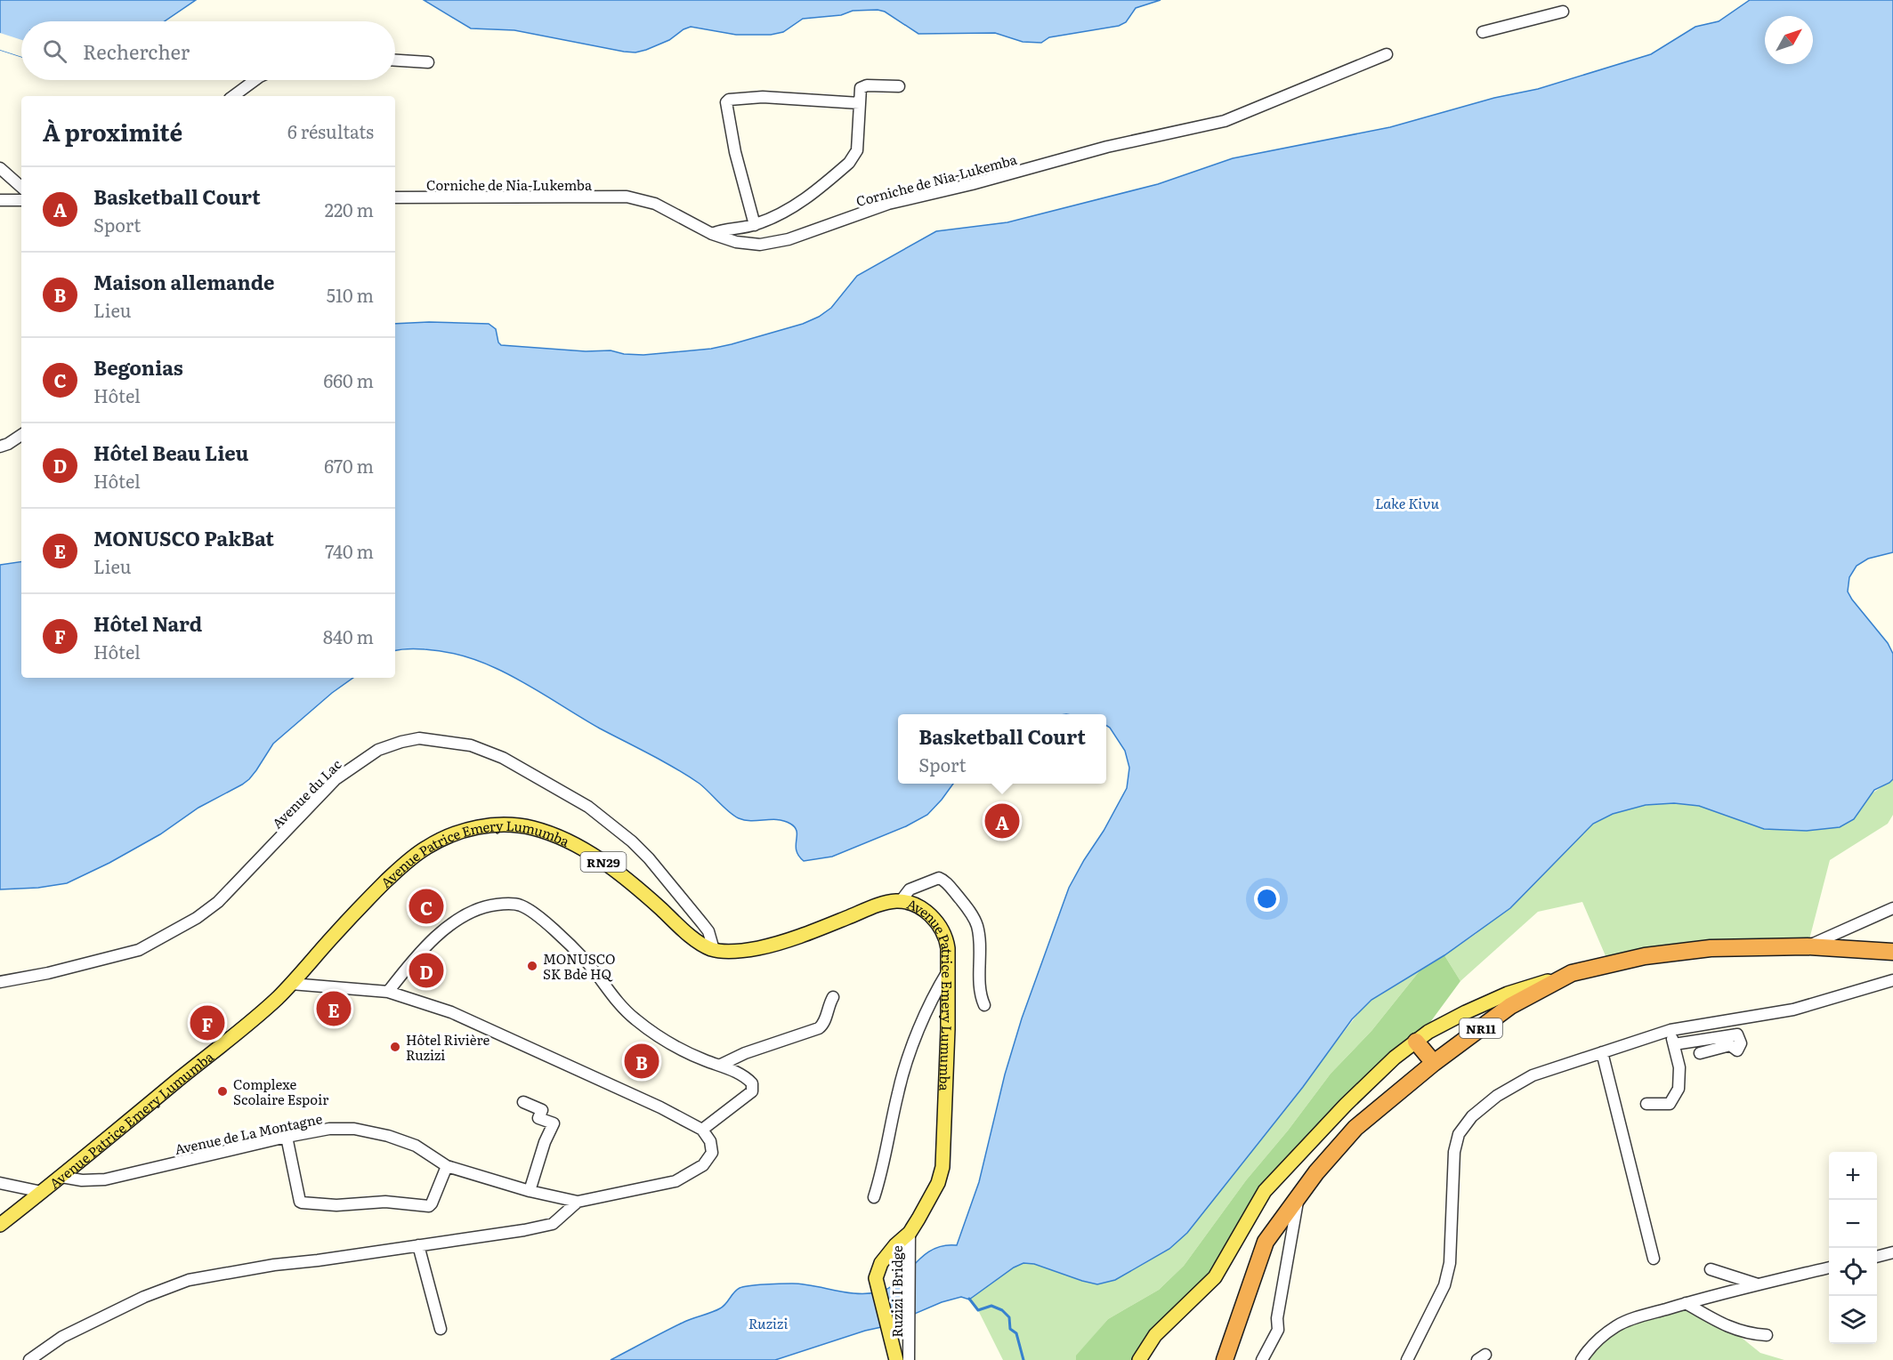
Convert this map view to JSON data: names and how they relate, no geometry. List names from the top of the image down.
{
  "streets": {
    "highway": ["NR11"],
    "main road": ["RN29", "Avenue Patrice Emery Lumumba"],
    "street": [
      "Corniche de Nia-Lukemba",
      "Avenue du Lac",
      "Avenue de La Montagne",
      "Ruzizi I Bridge"
    ]
  },
  "crossings": [
    ["Avenue du Lac", "Avenue Patrice Emery Lumumba"],
    ["Avenue Patrice Emery Lumumba", "Avenue de La Montagne"],
    ["Avenue Patrice Emery Lumumba", "Ruzizi I Bridge"]
  ],
  "water": ["Lake Kivu", "Ruzizi"],
  "places": ["MONUSCO SK Bde HQ", "Hôtel Rivière Ruzizi", "Complexe Scolaire Espoir"],
  "north": "top right",
  "page": {
    "search": "Rechercher",
    "heading": ["À proximité", "6 résultats"],
    "list": [
      {
        "mark": "A",
        "name": "Basketball Court",
        "note": "Sport",
        "value": "220 m"
      },
      {
        "mark": "B",
        "name": "Maison allemande",
        "note": "Lieu",
        "value": "510 m"
      },
      {
        "mark": "C",
        "name": "Begonias",
        "note": "Hôtel",
        "value": "660 m"
      },
      {
        "mark": "D",
        "name": "Hôtel Beau Lieu",
        "note": "Hôtel",
        "value": "670 m"
      },
      {
        "mark": "E",
        "name": "MONUSCO PakBat",
        "note": "Lieu",
        "value": "740 m"
      },
      {
        "mark": "F",
        "name": "Hôtel Nard",
        "note": "Hôtel",
        "value": "840 m"
      }
    ],
    "popup": ["Basketball Court", "Sport"],
    "pins": [
      "A",
      "C",
      "D",
      "E",
      "F",
      "B"
    ],
    "map_buttons": ["+", "−"]
  }
}
